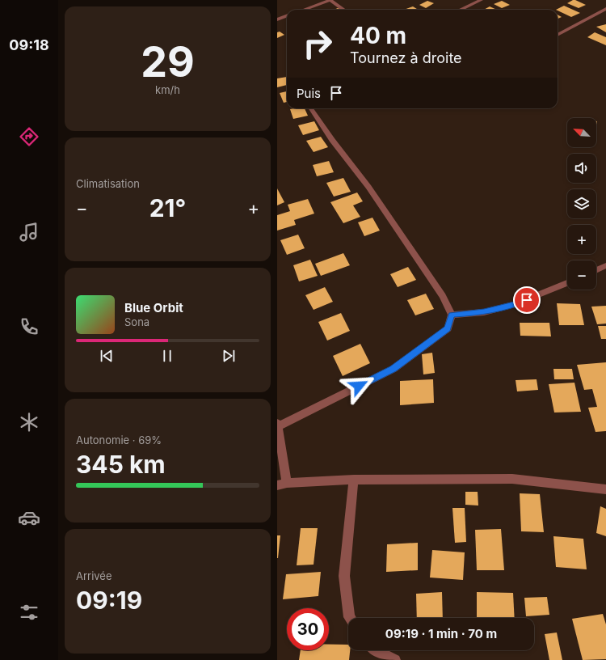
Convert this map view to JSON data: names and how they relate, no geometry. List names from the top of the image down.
{
  "north": "top left",
  "page": {
    "tabs": "09:18",
    "tile": [
      ["29", "km/h"],
      "Climatisation",
      ["Autonomie · 69%", "345 km"],
      ["Arrivée", "09:19"]
    ],
    "turn": ["40 m", "Tournez à droite"],
    "then": "Puis",
    "map_buttons": ["+", "−"],
    "heat": ["−", "21°", "+"],
    "song": ["Blue Orbit", "Sona"],
    "limit": "30",
    "trip": "09:19 · 1 min · 70 m"
  }
}
